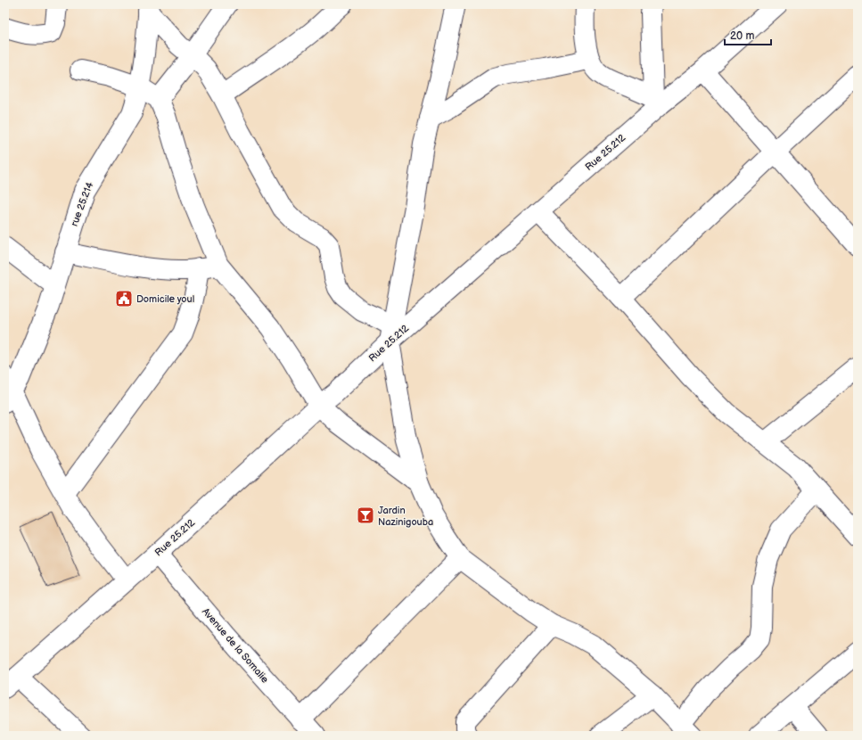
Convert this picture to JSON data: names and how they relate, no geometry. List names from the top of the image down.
{
  "streets": {
    "street": ["Rue 25.212", "rue 25.214", "Avenue de la Somalie"]
  },
  "crossings": [
    ["Rue 25.212", "Avenue de la Somalie"]
  ],
  "places": {
    "public building": ["Domicile youl"],
    "bar": ["Jardin Nazinigouba"]
  },
  "scale_bar": "20 m"
}
